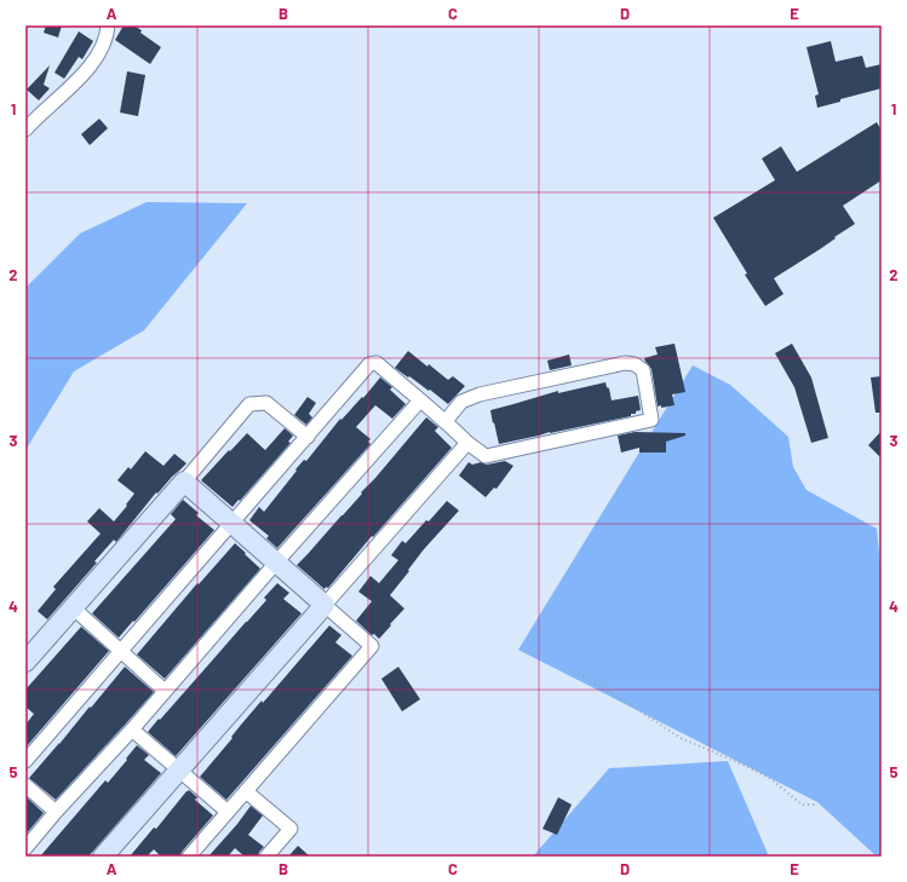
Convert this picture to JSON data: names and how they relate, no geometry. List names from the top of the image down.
{
  "grid": {
    "columns": [
      "A",
      "B",
      "C",
      "D",
      "E"
    ],
    "rows": [
      "1",
      "2",
      "3",
      "4",
      "5"
    ]
  }
}
